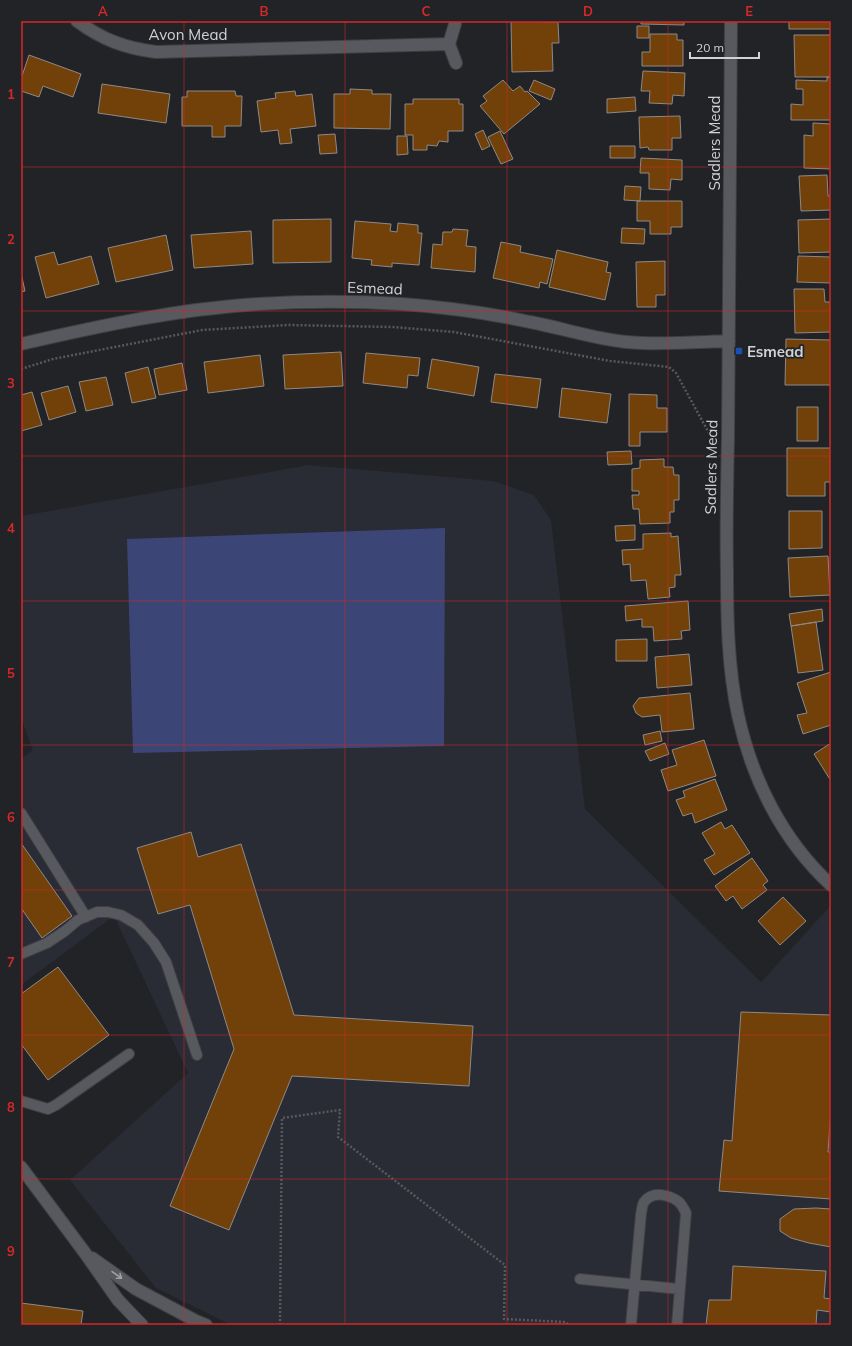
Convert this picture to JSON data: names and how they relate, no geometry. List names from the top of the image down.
{
  "streets": {
    "street": ["Avon Mead", "Sadlers Mead", "Esmead"]
  },
  "crossings": [
    ["Sadlers Mead", "Esmead"]
  ],
  "places": {
    "transit": ["Esmead"]
  },
  "scale_bar": "20 m",
  "grid": {
    "columns": [
      "A",
      "B",
      "C",
      "D",
      "E"
    ],
    "rows": [
      "1",
      "2",
      "3",
      "4",
      "5",
      "6",
      "7",
      "8",
      "9"
    ]
  }
}
